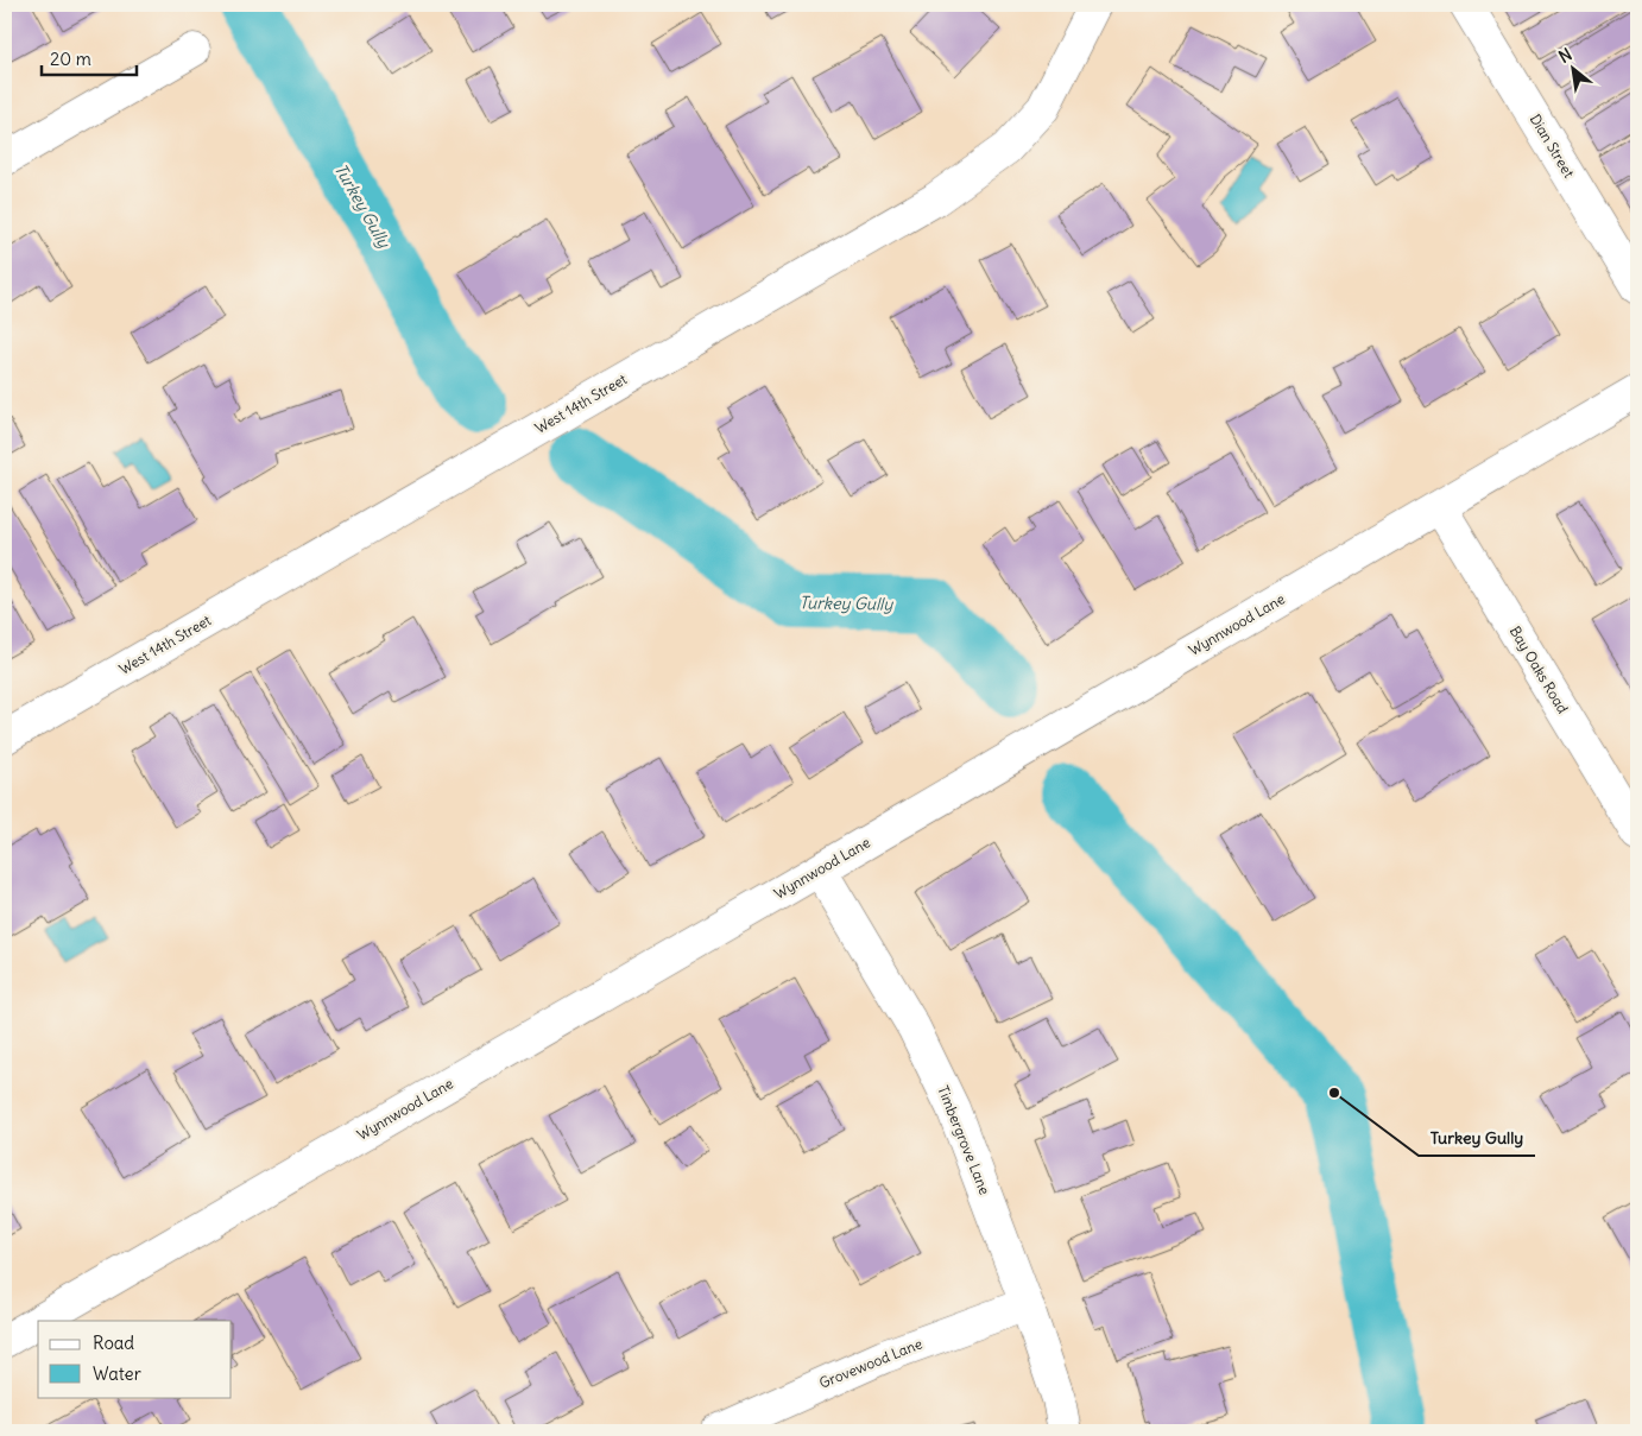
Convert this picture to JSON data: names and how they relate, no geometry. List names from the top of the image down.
{
  "streets": {
    "street": [
      "Dian Street",
      "West 14th Street",
      "Wynnwood Lane",
      "Bay Oaks Road",
      "Timbergrove Lane",
      "Grovewood Lane"
    ]
  },
  "crossings": [
    ["Wynnwood Lane", "Bay Oaks Road"],
    ["Wynnwood Lane", "Timbergrove Lane"],
    ["Timbergrove Lane", "Grovewood Lane"]
  ],
  "water": ["Turkey Gully"],
  "places": ["Turkey Gully"],
  "legend": ["Road", "Water"],
  "scale_bar": "20 m",
  "north": "top left"
}
